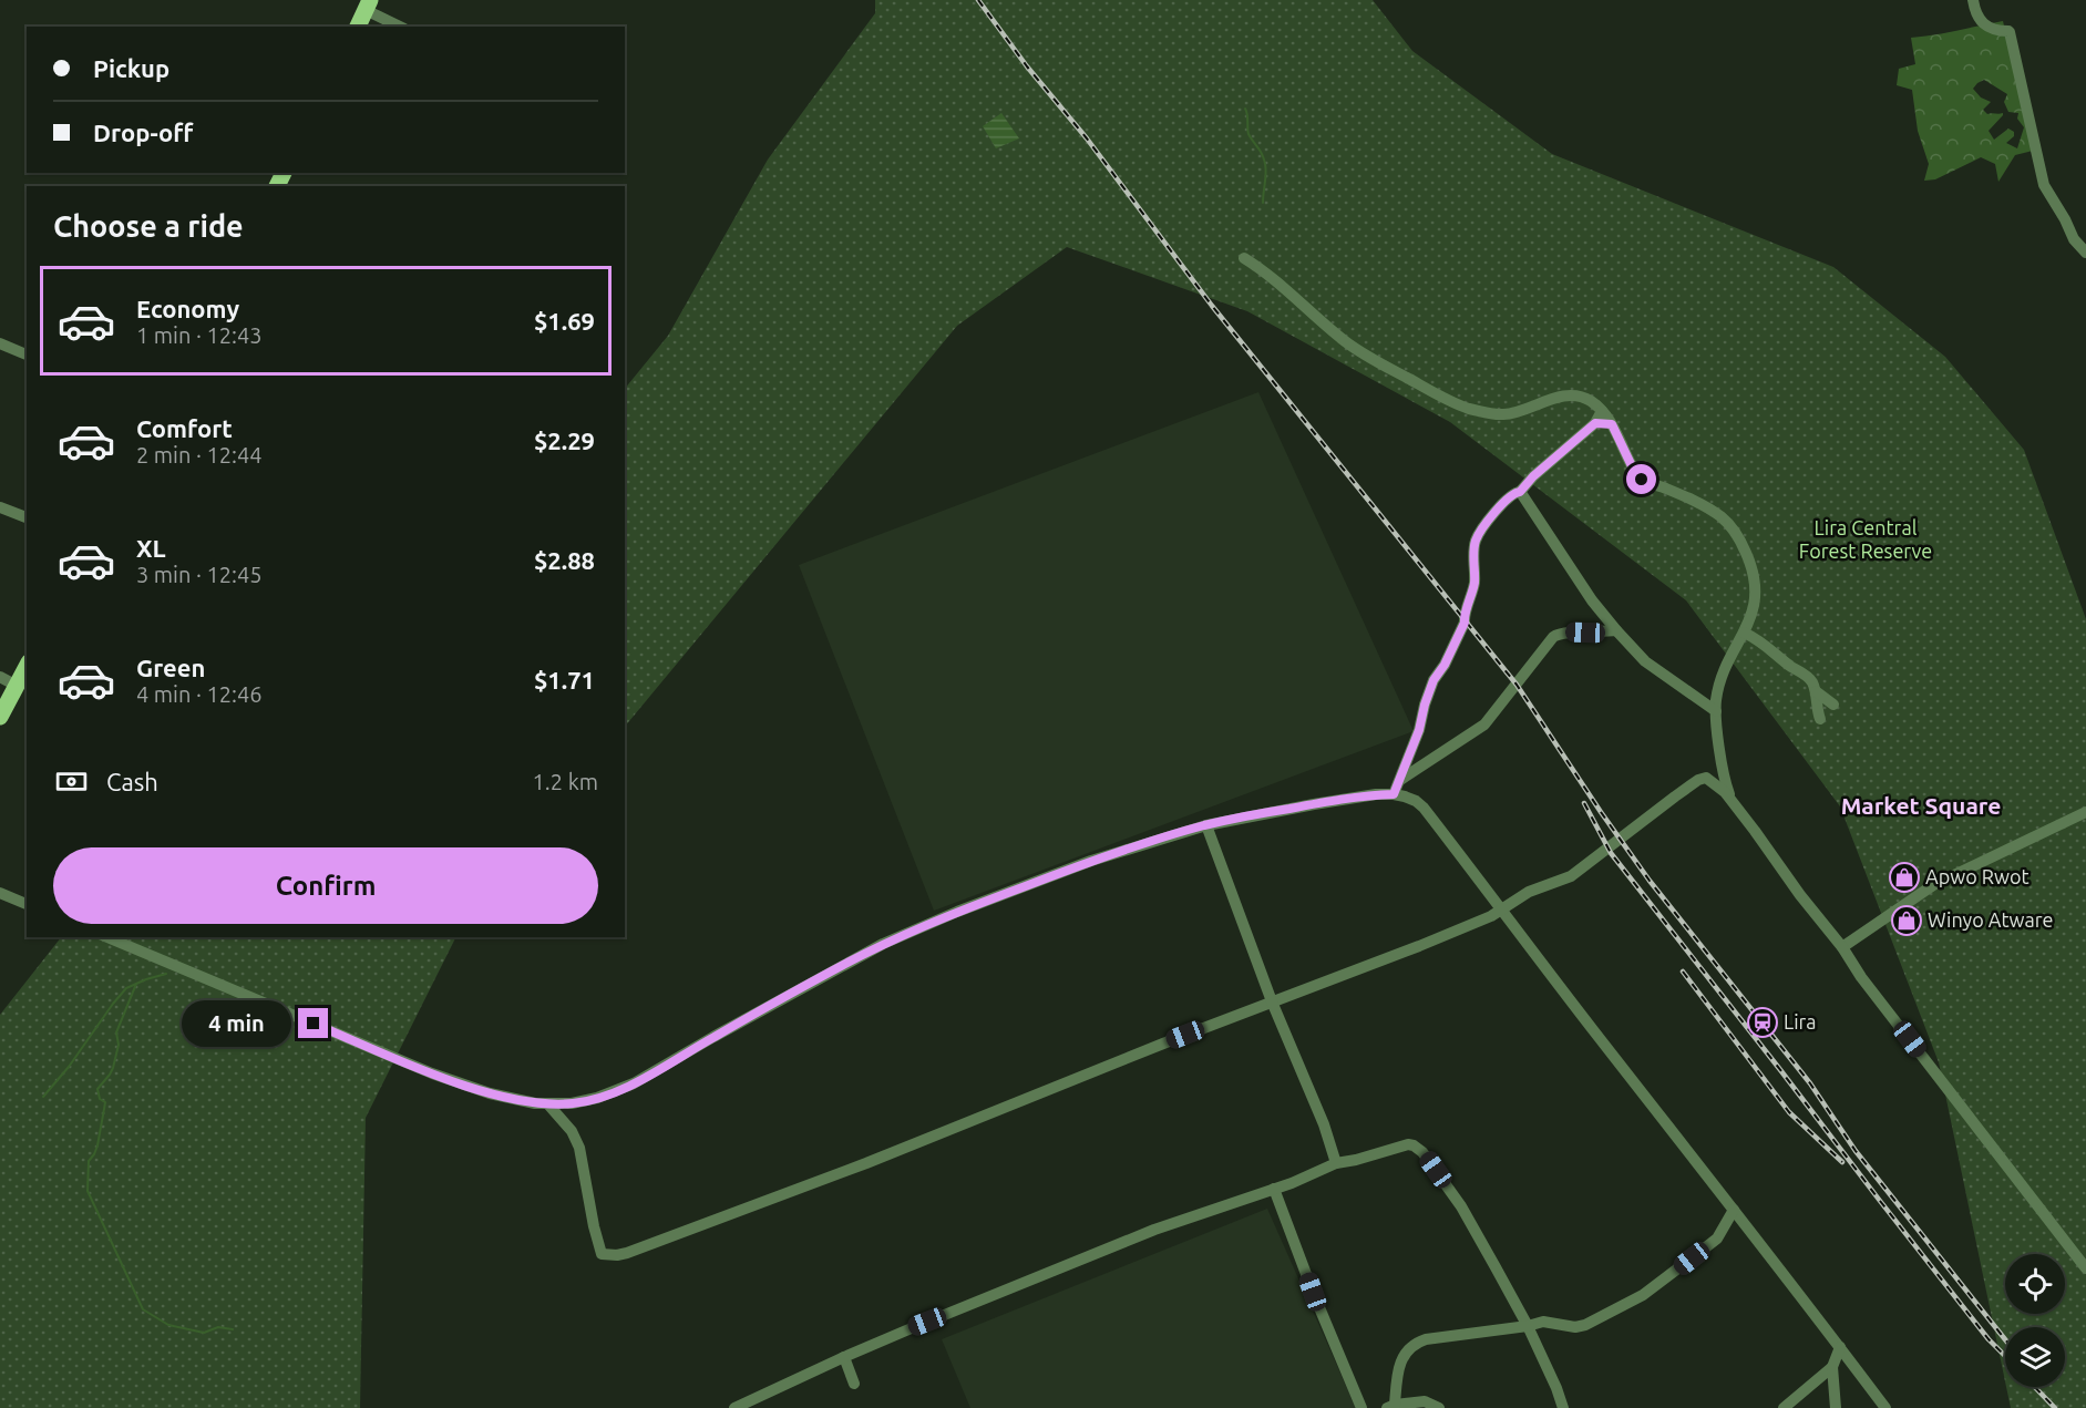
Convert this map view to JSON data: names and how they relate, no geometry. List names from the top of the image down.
{
  "districts": ["Market Square"],
  "parks": ["Lira Central Forest Reserve"],
  "places": {
    "shop": ["Apwo Rwot", "Winyo Atware"],
    "station": ["Lira"]
  },
  "page": {
    "banner": ["Pickup", "Drop-off"],
    "heading": "Choose a ride",
    "list": [
      {
        "name": "Economy",
        "note": "1 min · 12:43",
        "value": "$1.69"
      },
      {
        "name": "Comfort",
        "note": "2 min · 12:44",
        "value": "$2.29"
      },
      {
        "name": "XL",
        "note": "3 min · 12:45",
        "value": "$2.88"
      },
      {
        "name": "Green",
        "note": "4 min · 12:46",
        "value": "$1.71"
      }
    ],
    "pay": ["Cash", "1.2 km"],
    "buttons": "Confirm",
    "bubble": "4 min"
  }
}
